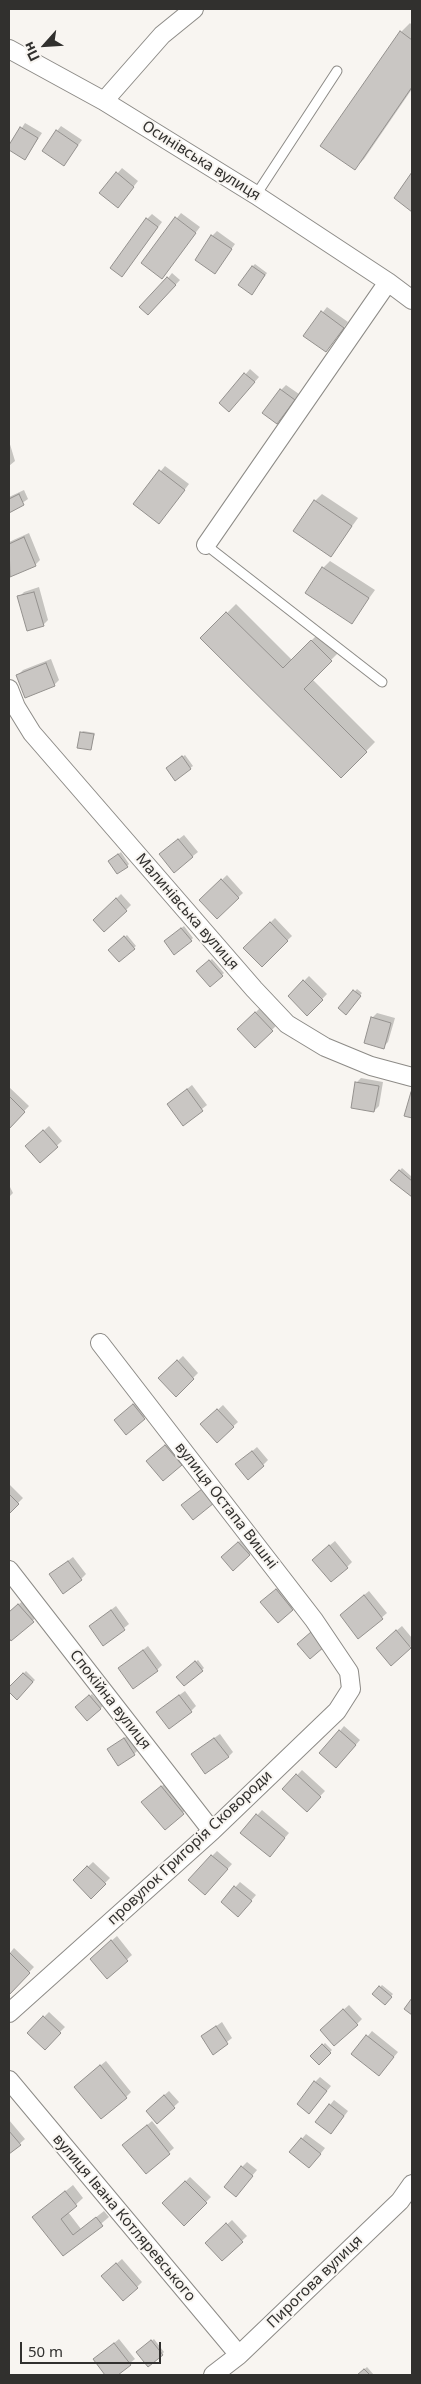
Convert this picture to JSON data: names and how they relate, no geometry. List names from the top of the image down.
{
  "streets": {
    "street": [
      "Осинівська вулиця",
      "Малинівська вулиця",
      "вулиця Остапа Вишні",
      "Спокійна вулиця",
      "провулок Григорія Сковороди",
      "вулиця Івана Котляревського",
      "Пирогова вулиця"
    ]
  },
  "crossings": [
    ["вулиця Остапа Вишні", "провулок Григорія Сковороди"],
    ["Спокійна вулиця", "провулок Григорія Сковороди"],
    ["вулиця Івана Котляревського", "Пирогова вулиця"]
  ],
  "scale_bar": "50 m",
  "north": "bottom left"
}
